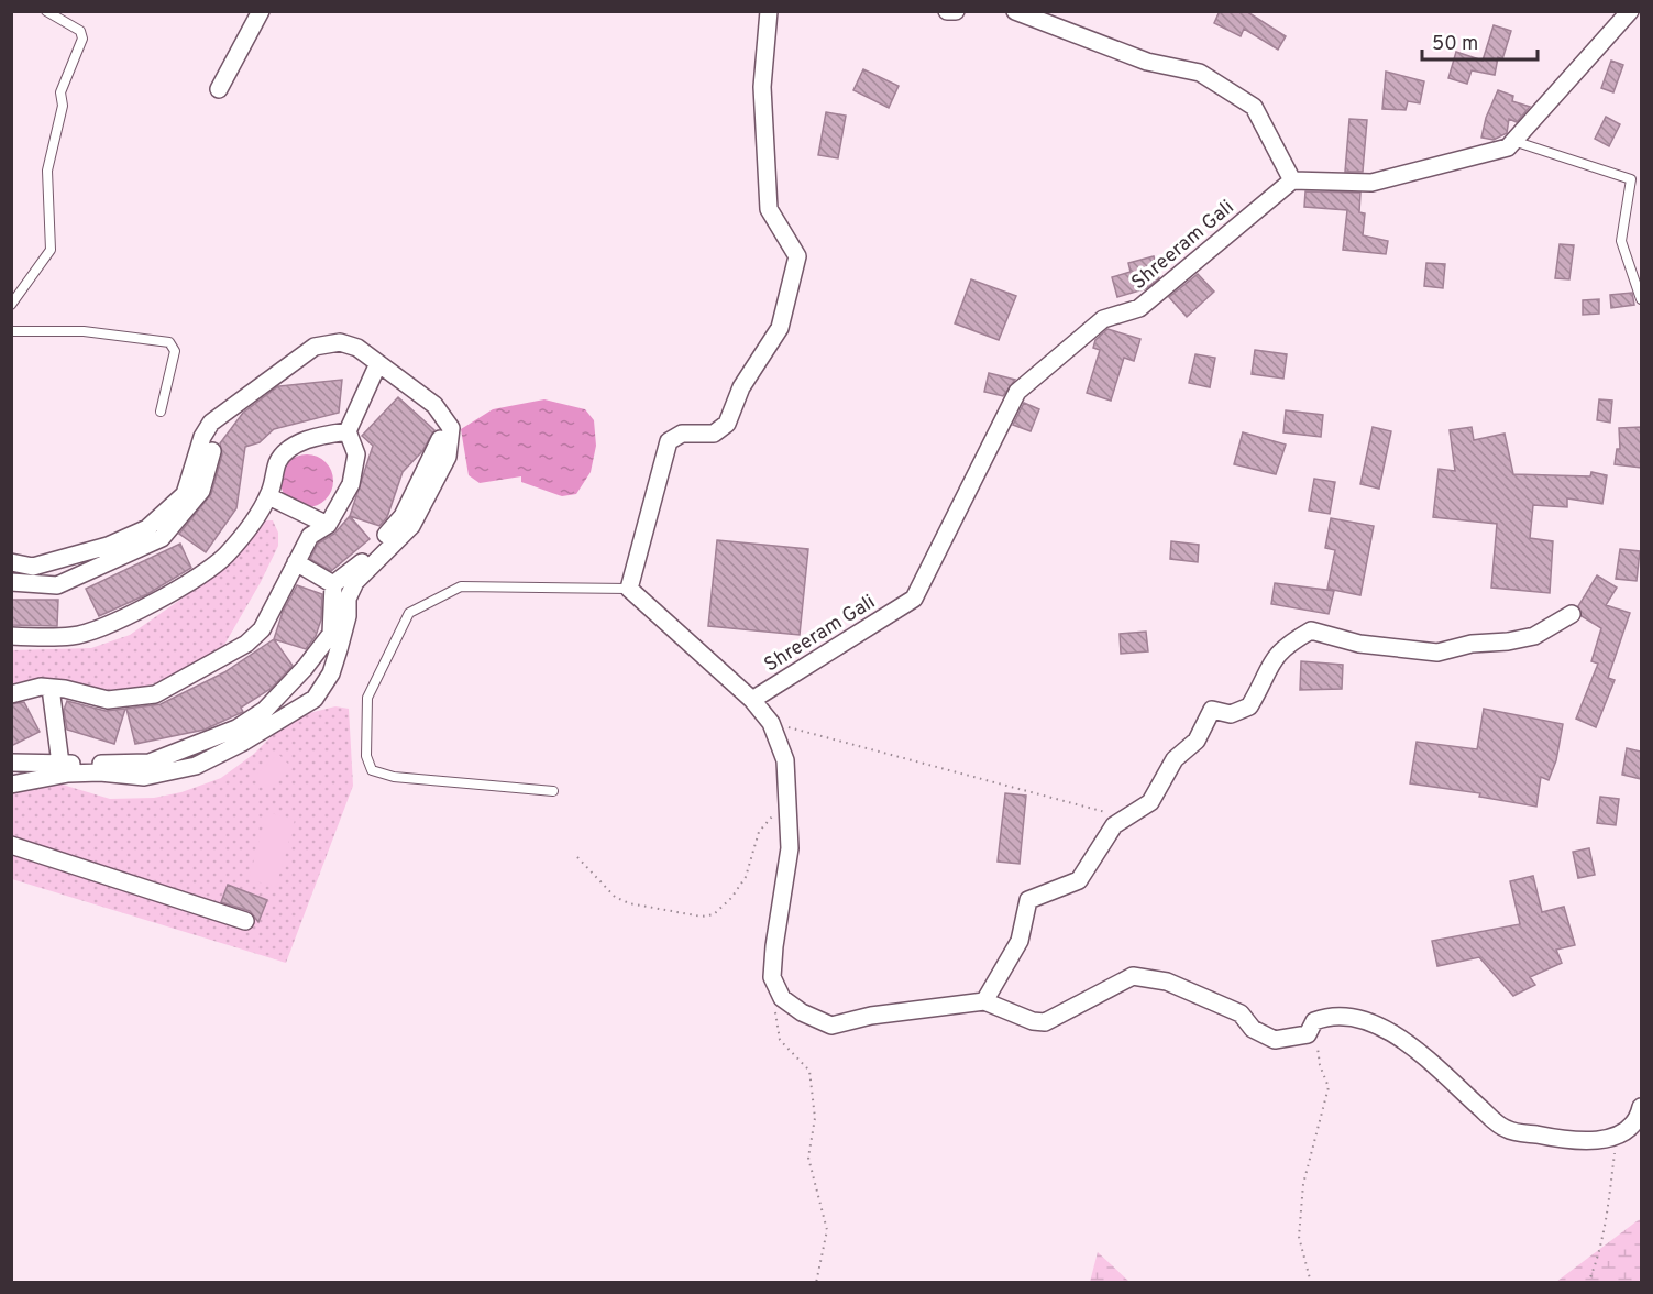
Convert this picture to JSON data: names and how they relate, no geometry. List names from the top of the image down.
{
  "streets": {
    "street": ["Shreeram Gali"]
  },
  "scale_bar": "50 m"
}
